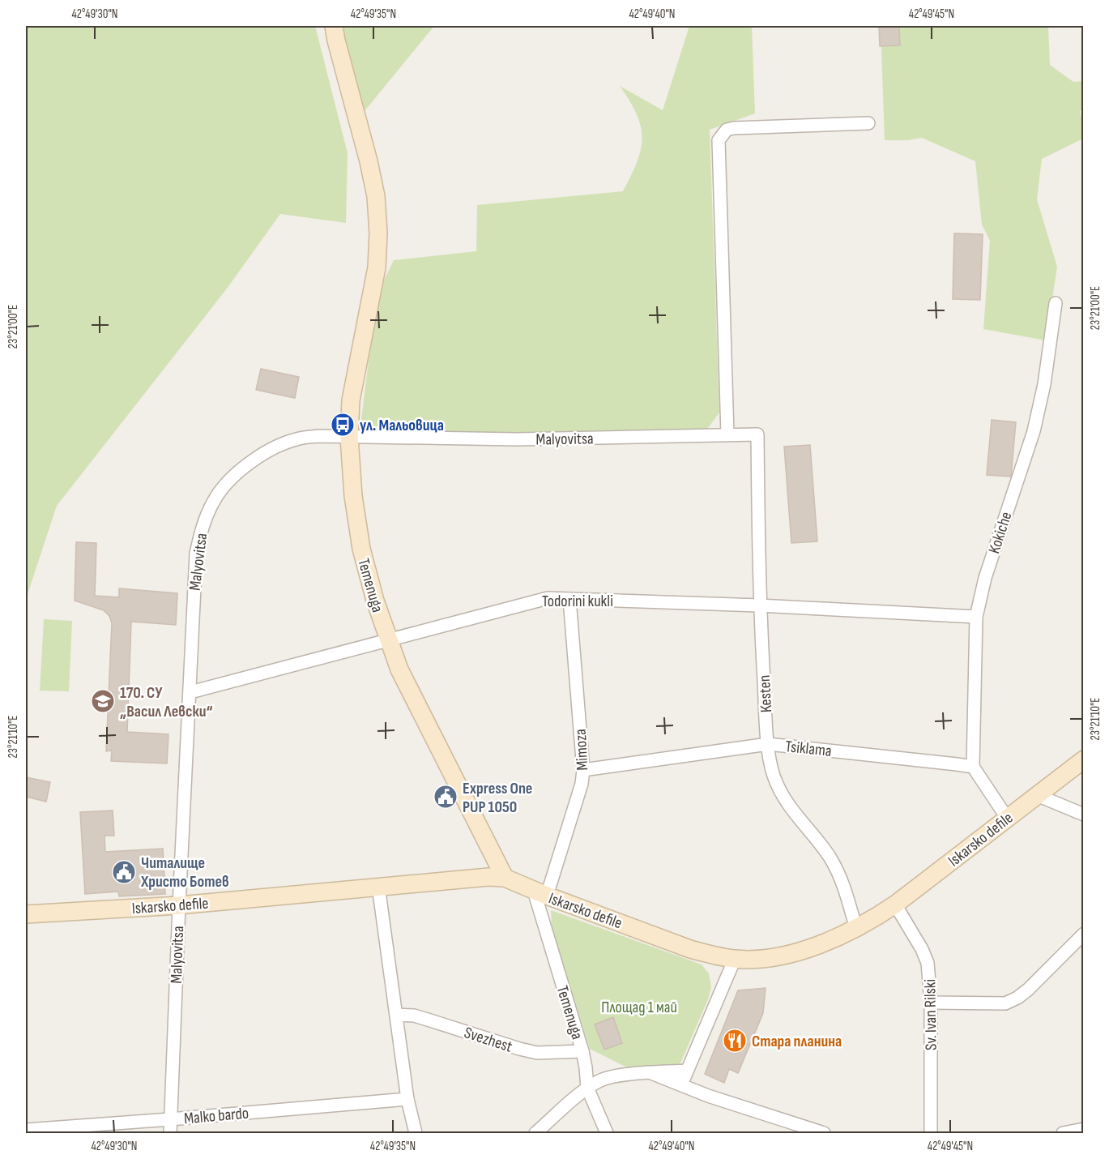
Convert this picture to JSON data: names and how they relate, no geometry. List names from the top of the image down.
{
  "streets": {
    "main road": ["Temenuga", "Iskarsko defile"],
    "street": [
      "Malyovitsa",
      "Kokiche",
      "Todorini kukli",
      "Kesten",
      "Tsiklama",
      "Mimoza",
      "Sv. Ivan Rilski",
      "Svezhest",
      "Malko bardo"
    ]
  },
  "crossings": [
    ["Malyovitsa", "Temenuga"],
    ["Malyovitsa", "Todorini kukli"],
    ["Malyovitsa", "Kesten"],
    ["Malyovitsa", "Iskarsko defile"],
    ["Malyovitsa", "Malko bardo"],
    ["Kokiche", "Todorini kukli"],
    ["Kokiche", "Tsiklama"],
    ["Temenuga", "Todorini kukli"],
    ["Temenuga", "Mimoza"],
    ["Temenuga", "Iskarsko defile"],
    ["Temenuga", "Svezhest"],
    ["Todorini kukli", "Kesten"],
    ["Todorini kukli", "Mimoza"],
    ["Kesten", "Tsiklama"],
    ["Kesten", "Iskarsko defile"],
    ["Tsiklama", "Mimoza"],
    ["Mimoza", "Iskarsko defile"],
    ["Iskarsko defile", "Sv. Ivan Rilski"]
  ],
  "parks": ["Площад 1 май"],
  "places": {
    "bus stop": ["ул. Мальовица"],
    "school or university": ["170. СУ „Васил Левски“"],
    "public building": ["Express One PUP 1050", "Читалище Христо Ботев"],
    "restaurant": ["Стара планина"]
  },
  "coordinates": [
    "42°49'30\"N",
    "42°49'35\"N",
    "42°49'40\"N",
    "42°49'45\"N",
    "23°21'00\"E",
    "23°21'10\"E"
  ]
}
